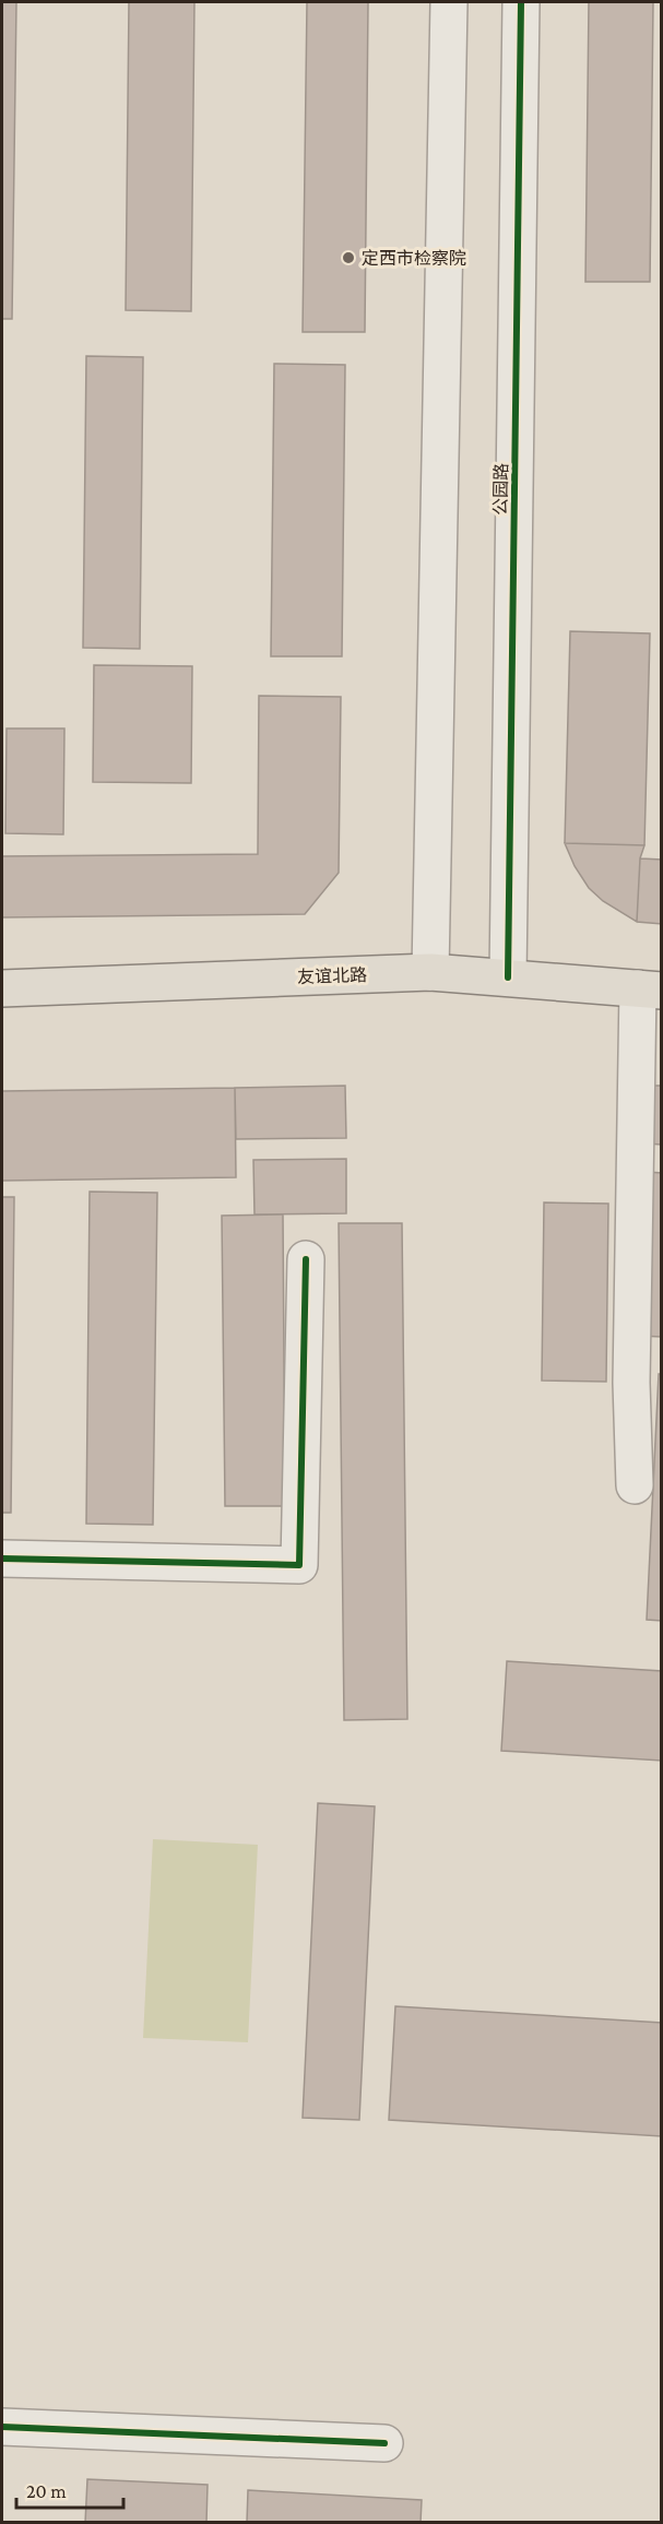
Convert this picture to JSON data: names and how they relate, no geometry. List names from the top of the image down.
{
  "streets": {
    "main road": ["友谊北路"],
    "street": ["公园路"]
  },
  "crossings": [
    ["公园路", "友谊北路"]
  ],
  "places": ["定西市检察院"],
  "scale_bar": "20 m"
}
